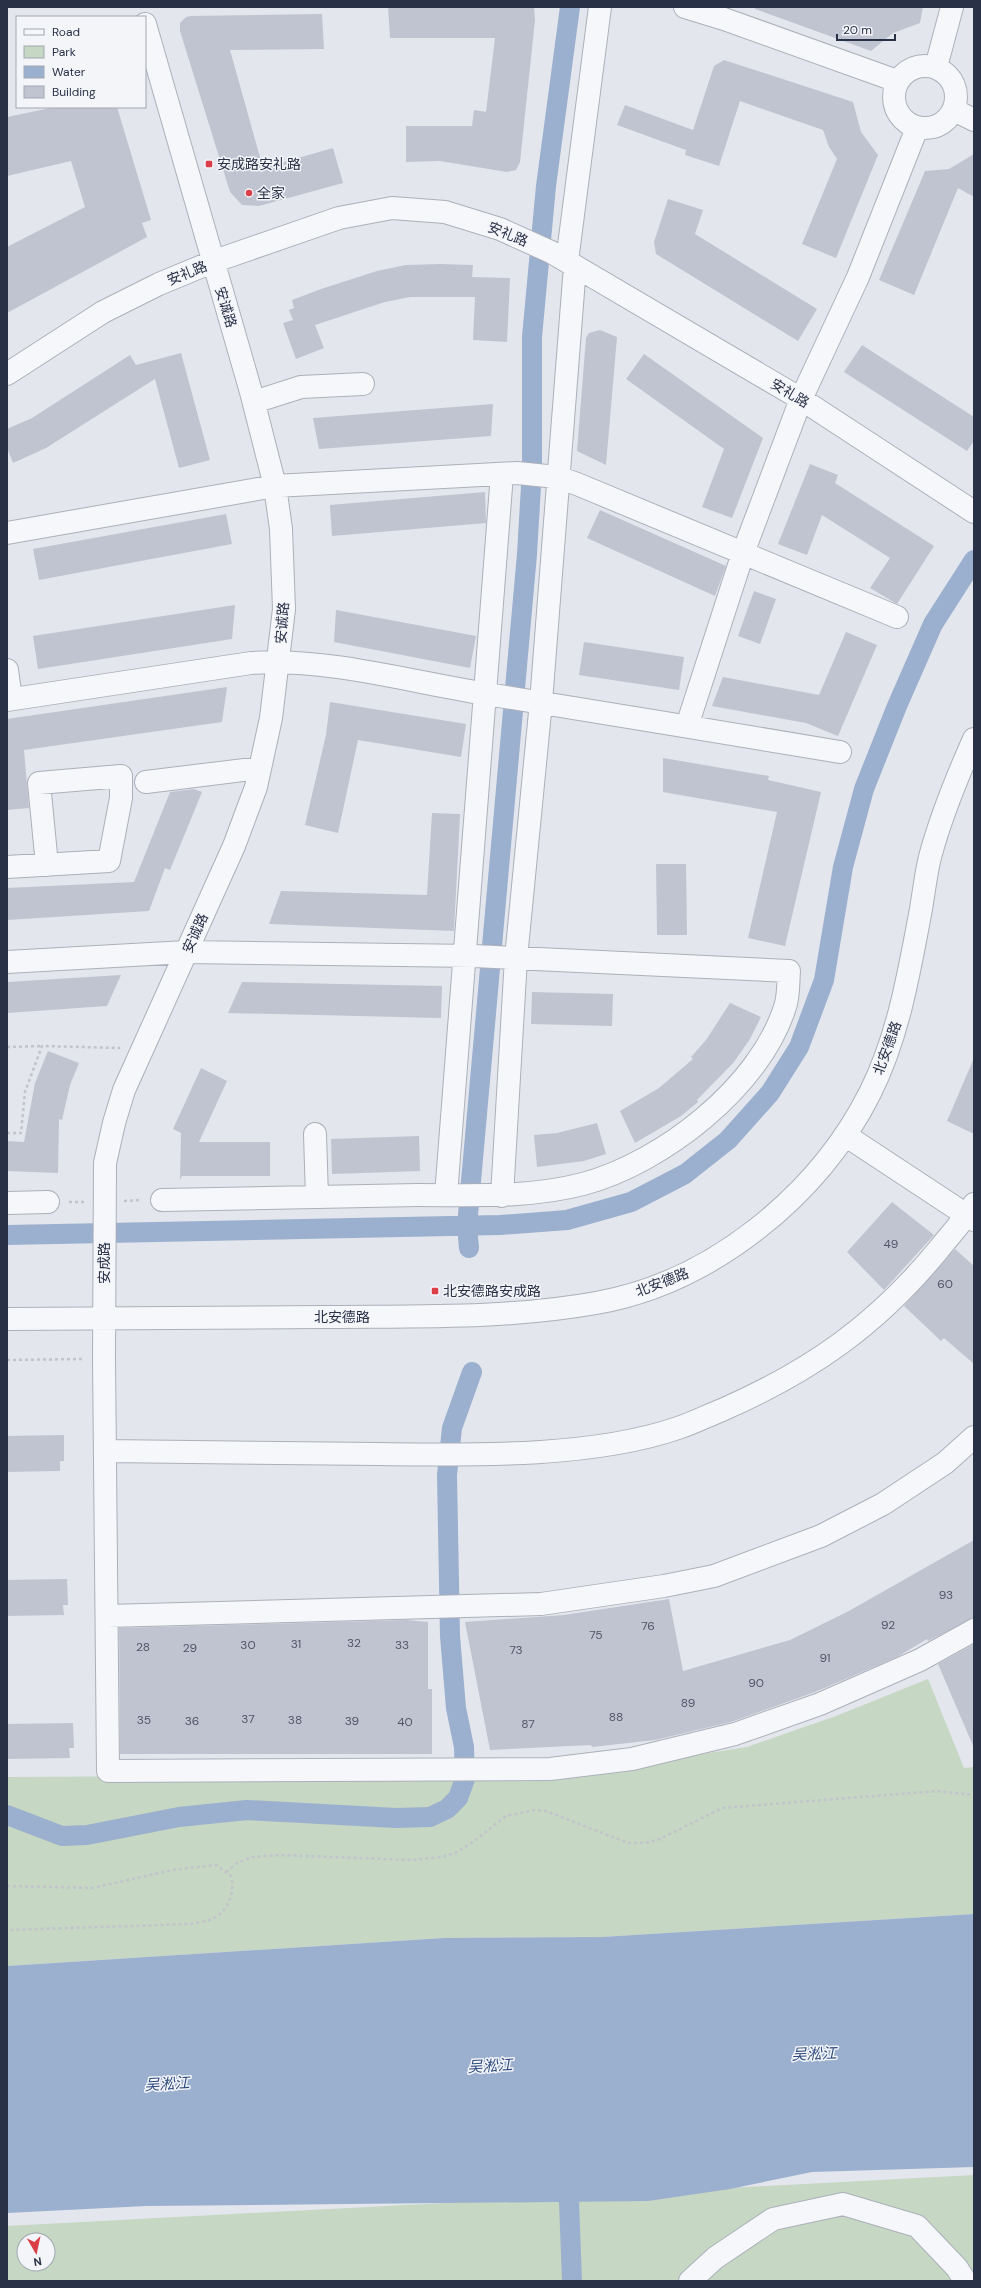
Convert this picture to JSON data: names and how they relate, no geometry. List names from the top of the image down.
{
  "streets": {
    "street": [
      "安礼路",
      "安诚路",
      "北安德路",
      "安成路"
    ]
  },
  "crossings": [
    ["安礼路", "安诚路"],
    ["安诚路", "安成路"],
    ["北安德路", "安成路"]
  ],
  "water": ["吴淞江"],
  "places": {
    "transit": ["安成路安礼路", "北安德路安成路"],
    "other": ["全家"]
  },
  "house_numbers": [
    "49",
    "60",
    "93",
    "92",
    "76",
    "75",
    "32",
    "31",
    "30",
    "33",
    "28",
    "29",
    "73",
    "91",
    "90",
    "89",
    "88",
    "37",
    "35",
    "38",
    "36",
    "39",
    "40",
    "87"
  ],
  "legend": [
    "Road",
    "Park",
    "Water",
    "Building"
  ],
  "scale_bar": "20 m",
  "north": "bottom"
}
